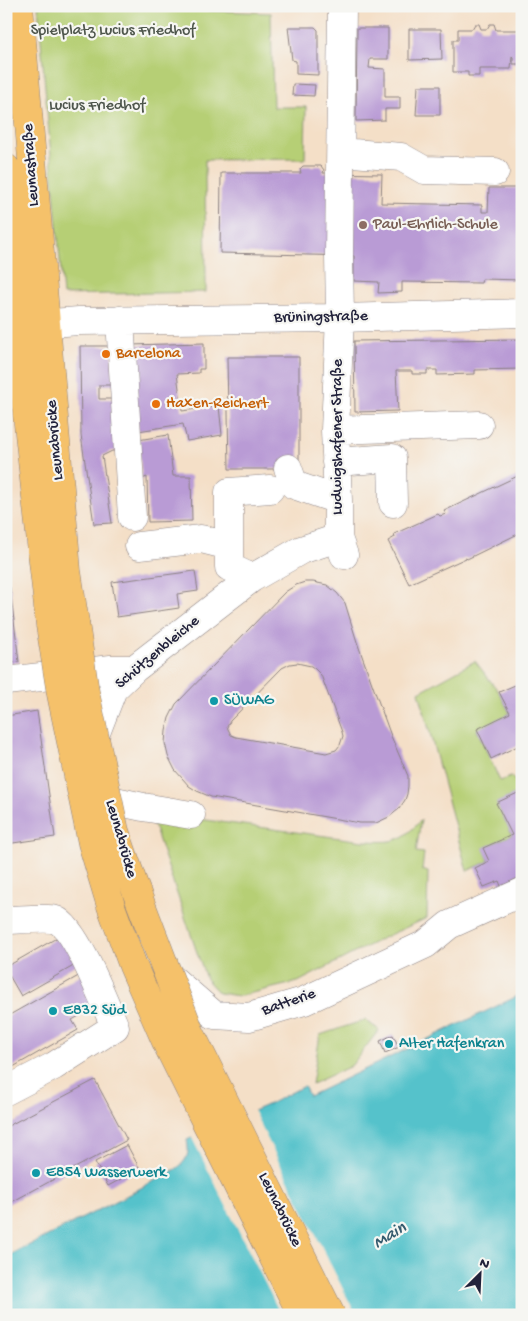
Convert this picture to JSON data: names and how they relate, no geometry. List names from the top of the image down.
{
  "streets": {
    "main road": ["Leunastraße", "Leunabrücke"],
    "street": [
      "Brüningstraße",
      "Ludwigshafener Straße",
      "Schützenbleiche",
      "Batterie"
    ]
  },
  "crossings": [
    ["Leunastraße", "Brüningstraße"],
    ["Leunastraße", "Leunabrücke"],
    ["Brüningstraße", "Ludwigshafener Straße"],
    ["Brüningstraße", "Leunabrücke"],
    ["Ludwigshafener Straße", "Schützenbleiche"],
    ["Schützenbleiche", "Batterie"]
  ],
  "water": ["Main"],
  "parks": ["Spielplatz Lucius Friedhof", "Lucius Friedhof"],
  "places": [
    "Paul-Ehrlich-Schule",
    "Barcelona",
    "Haxen-Reichert",
    "SÜWAG",
    "E832 Süd",
    "Alter Hafenkran",
    "E854 Wasserwerk"
  ],
  "north": "top right"
}
